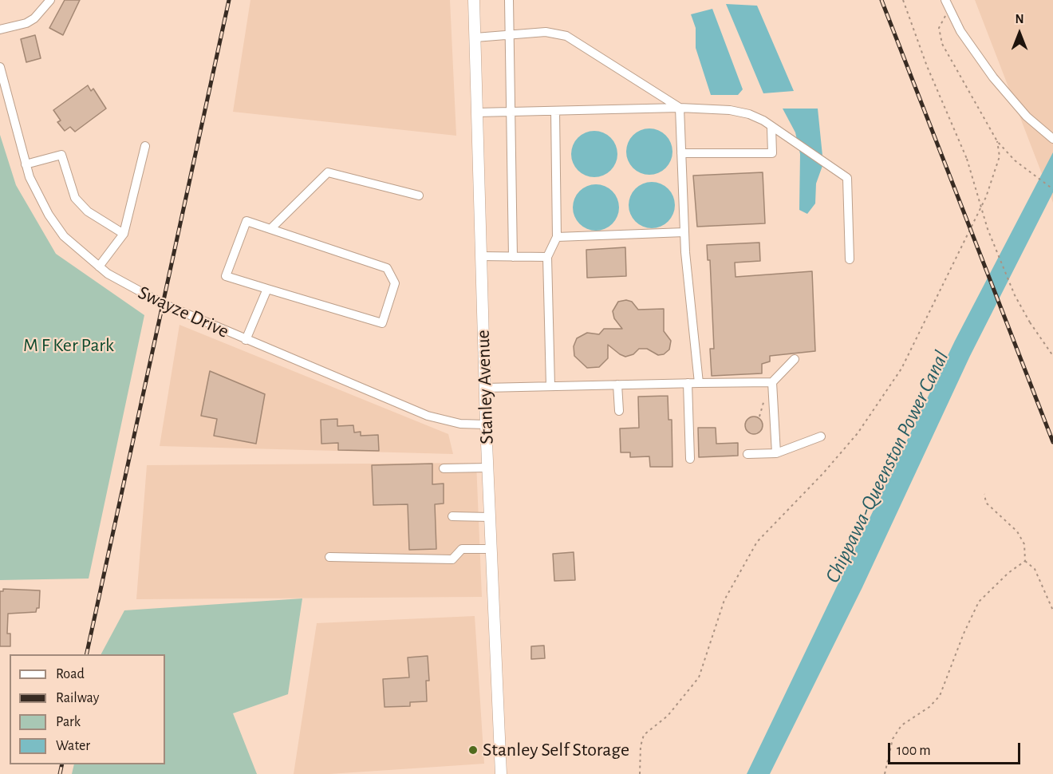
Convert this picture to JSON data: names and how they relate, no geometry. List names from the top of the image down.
{
  "streets": {
    "main road": ["Stanley Avenue"],
    "street": ["Swayze Drive"]
  },
  "crossings": [
    ["Swayze Drive", "Stanley Avenue"]
  ],
  "water": ["Chippawa-Queenston Power Canal"],
  "parks": ["M F Ker Park"],
  "places": ["Stanley Self Storage"],
  "legend": [
    "Road",
    "Railway",
    "Park",
    "Water"
  ],
  "scale_bar": "100 m",
  "north": "top"
}
